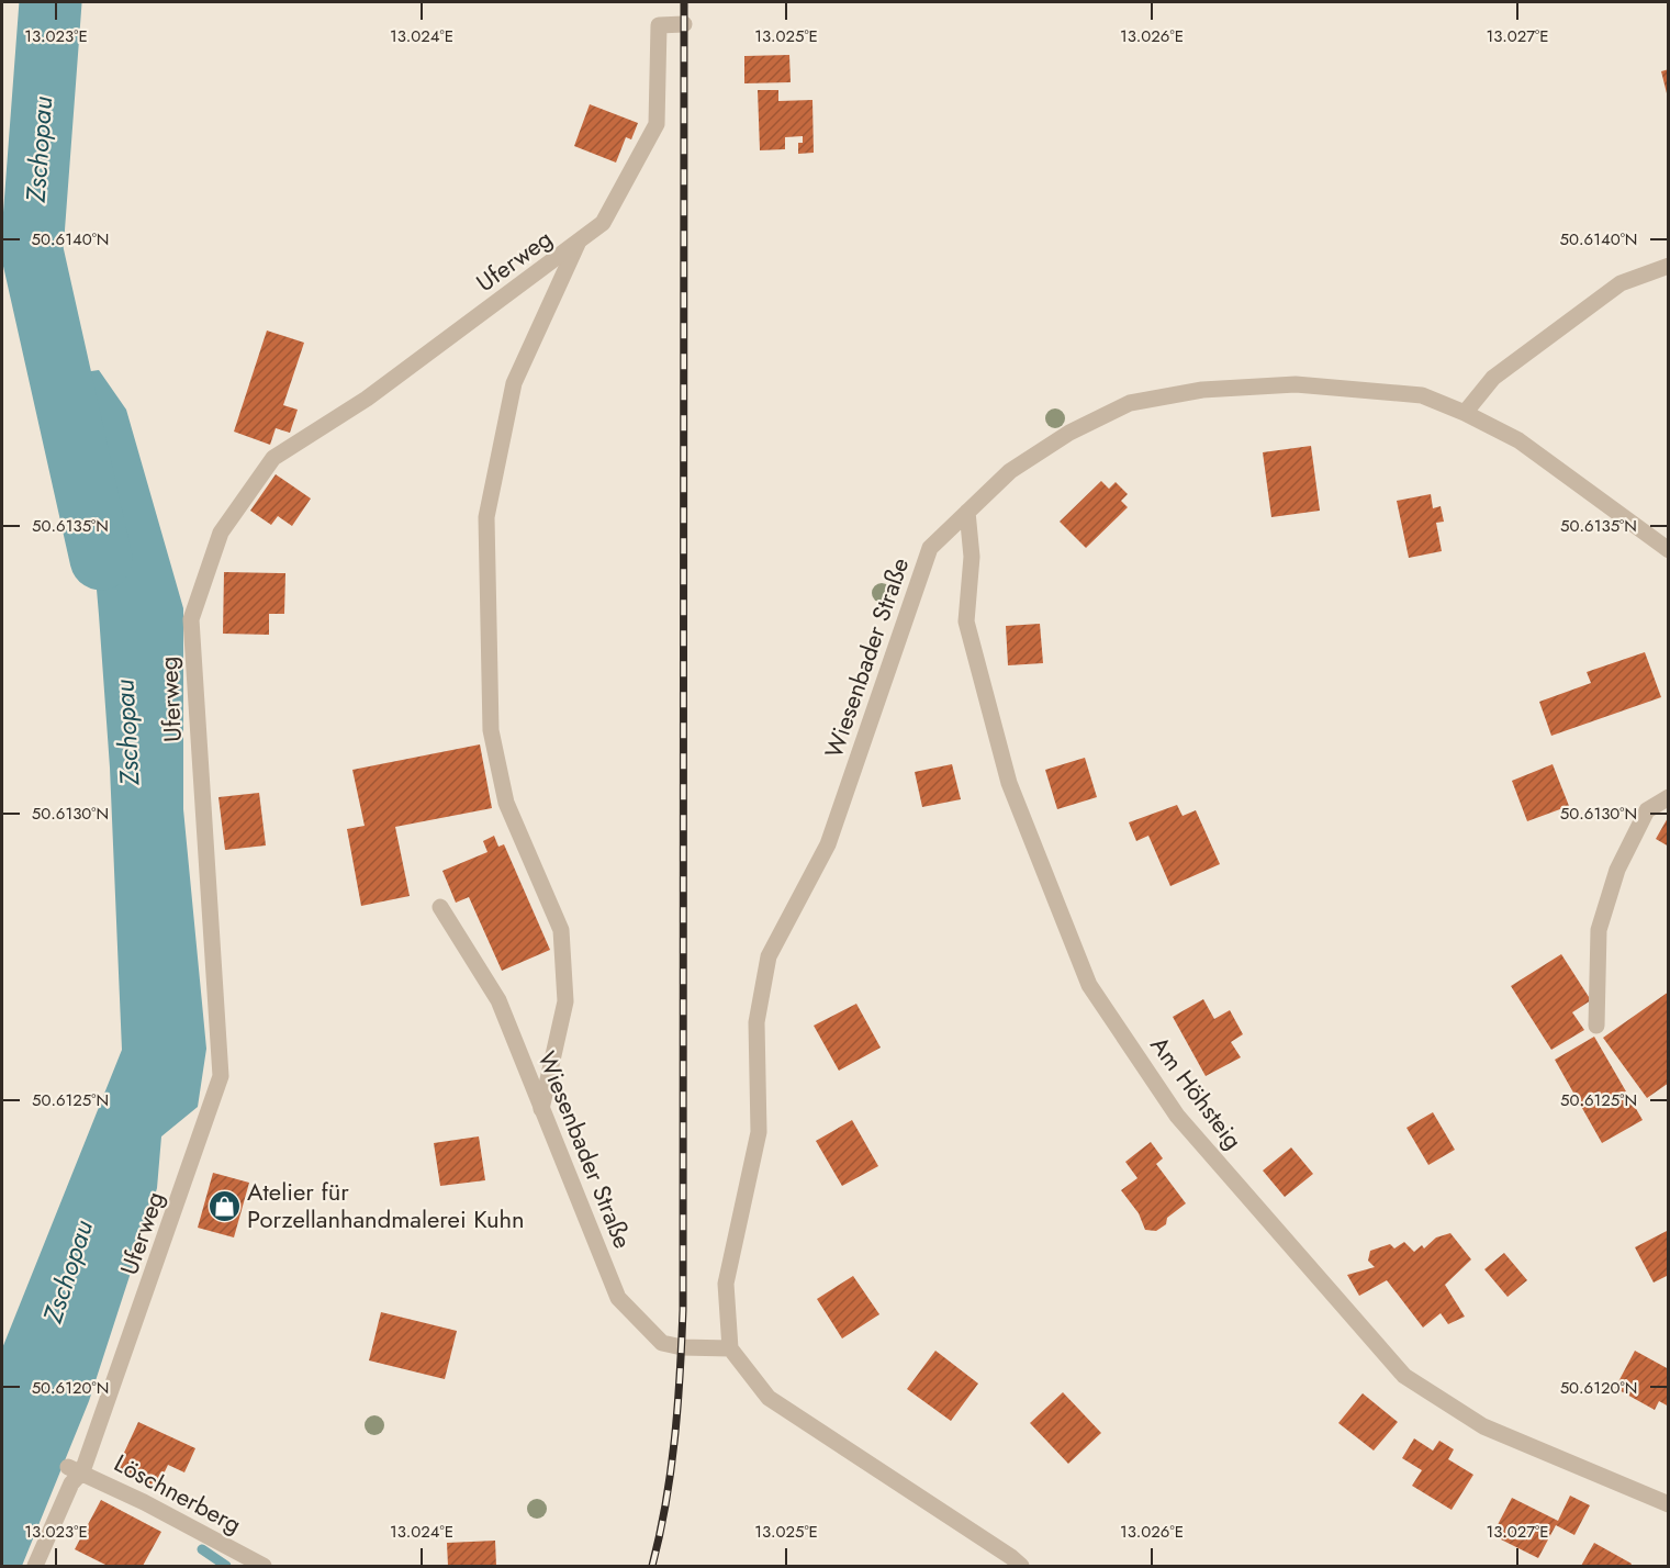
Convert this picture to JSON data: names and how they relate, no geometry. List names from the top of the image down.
{
  "streets": {
    "street": [
      "Uferweg",
      "Wiesenbader Straße",
      "Am Höhsteig",
      "Löschnerberg"
    ]
  },
  "crossings": [
    ["Uferweg", "Löschnerberg"],
    ["Wiesenbader Straße", "Am Höhsteig"]
  ],
  "water": ["Zschopau"],
  "places": {
    "shop": ["Atelier für Porzellanhandmalerei Kuhn"]
  },
  "coordinates": [
    "13.023°E",
    "13.024°E",
    "13.025°E",
    "13.026°E",
    "13.027°E",
    "50.6140°N",
    "50.6135°N",
    "50.6130°N",
    "50.6125°N",
    "50.6120°N"
  ]
}
